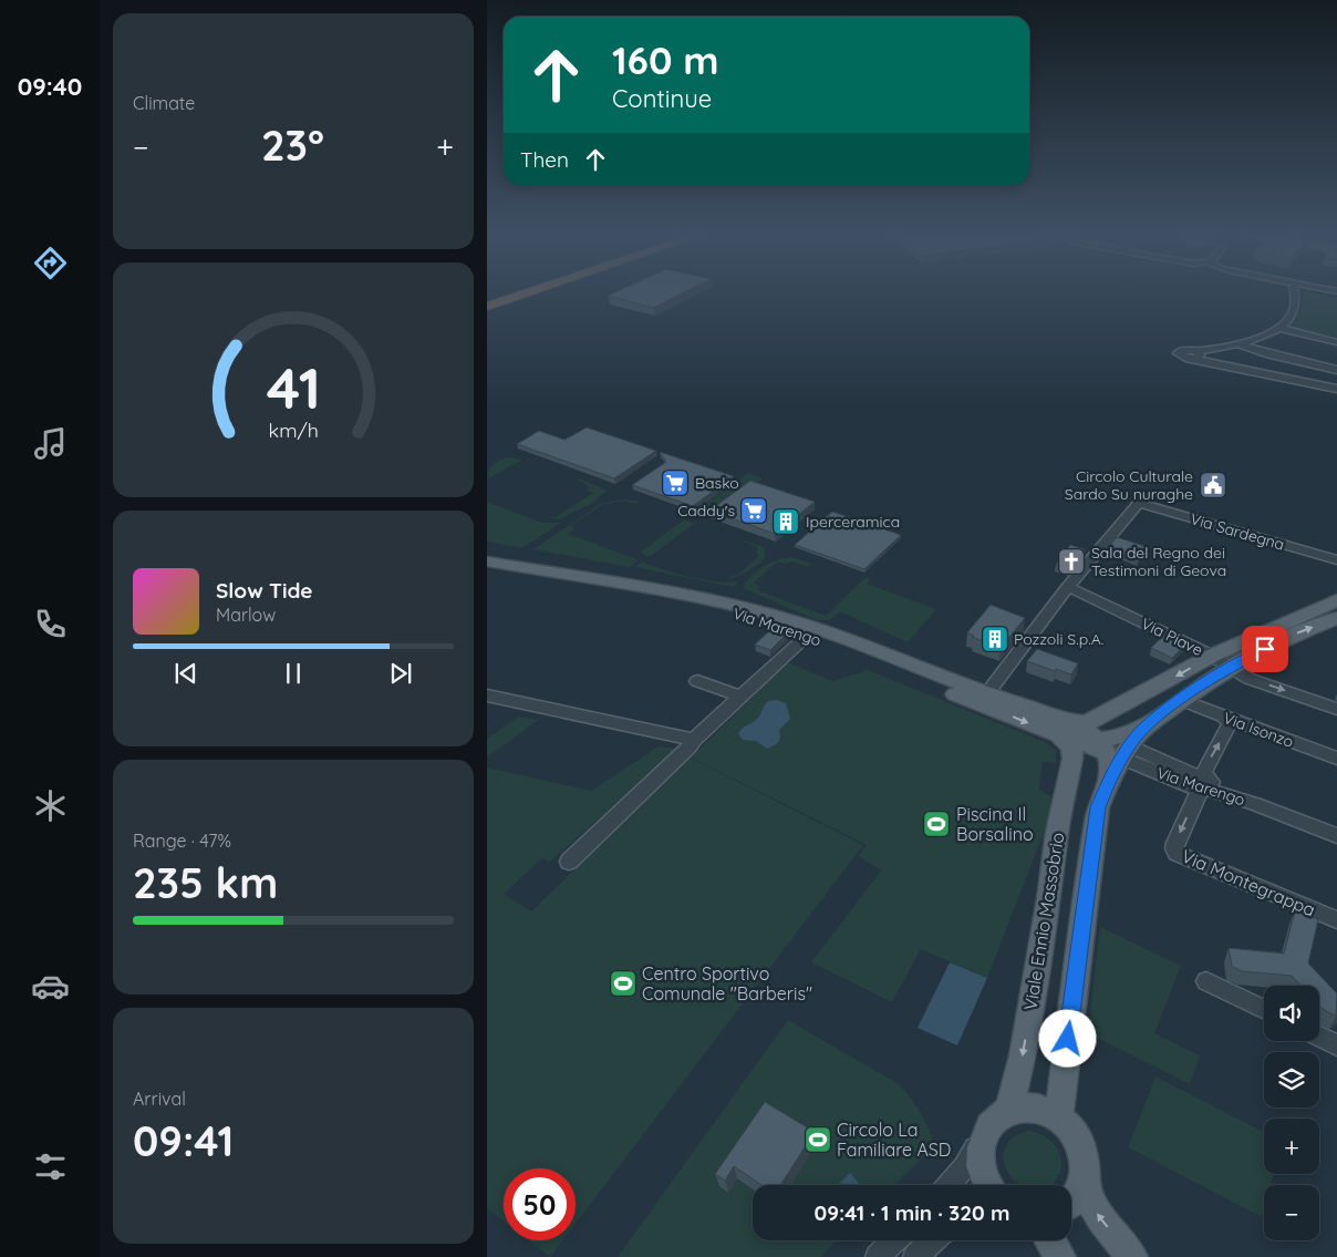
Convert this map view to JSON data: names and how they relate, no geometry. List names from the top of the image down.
{
  "streets": {
    "main road": ["Via Marengo", "Viale Ennio Massobrio"],
    "street": [
      "Via Sardegna",
      "Via Piave",
      "Via Isonzo",
      "Via Montegrappa"
    ]
  },
  "crossings": [
    ["Via Sardegna", "Via Piave"],
    ["Via Marengo", "Via Montegrappa"],
    ["Via Marengo", "Viale Ennio Massobrio"]
  ],
  "one_way": ["Via Piave"],
  "places": {
    "supermarket": ["Basko", "Caddy's"],
    "public building": ["Circolo Culturale Sardo Su nuraghe"],
    "building": ["Iperceramica", "Pozzoli S.p.A."],
    "church": ["Sala del Regno dei Testimoni di Geova"],
    "sports": ["Piscina Il Borsalino", "Centro Sportivo Comunale \"Barberis\"", "Circolo La Familiare ASD"]
  },
  "page": {
    "tabs": "09:40",
    "tile": [
      "Climate",
      ["Range · 47%", "235 km"],
      ["Arrival", "09:41"]
    ],
    "turn": ["160 m", "Continue"],
    "heat": ["−", "23°", "+"],
    "then": "Then",
    "song": ["Slow Tide", "Marlow"],
    "map_buttons": ["+", "−"],
    "limit": "50",
    "trip": "09:41 · 1 min · 320 m",
    "gauge": ["41", "km/h"]
  }
}
